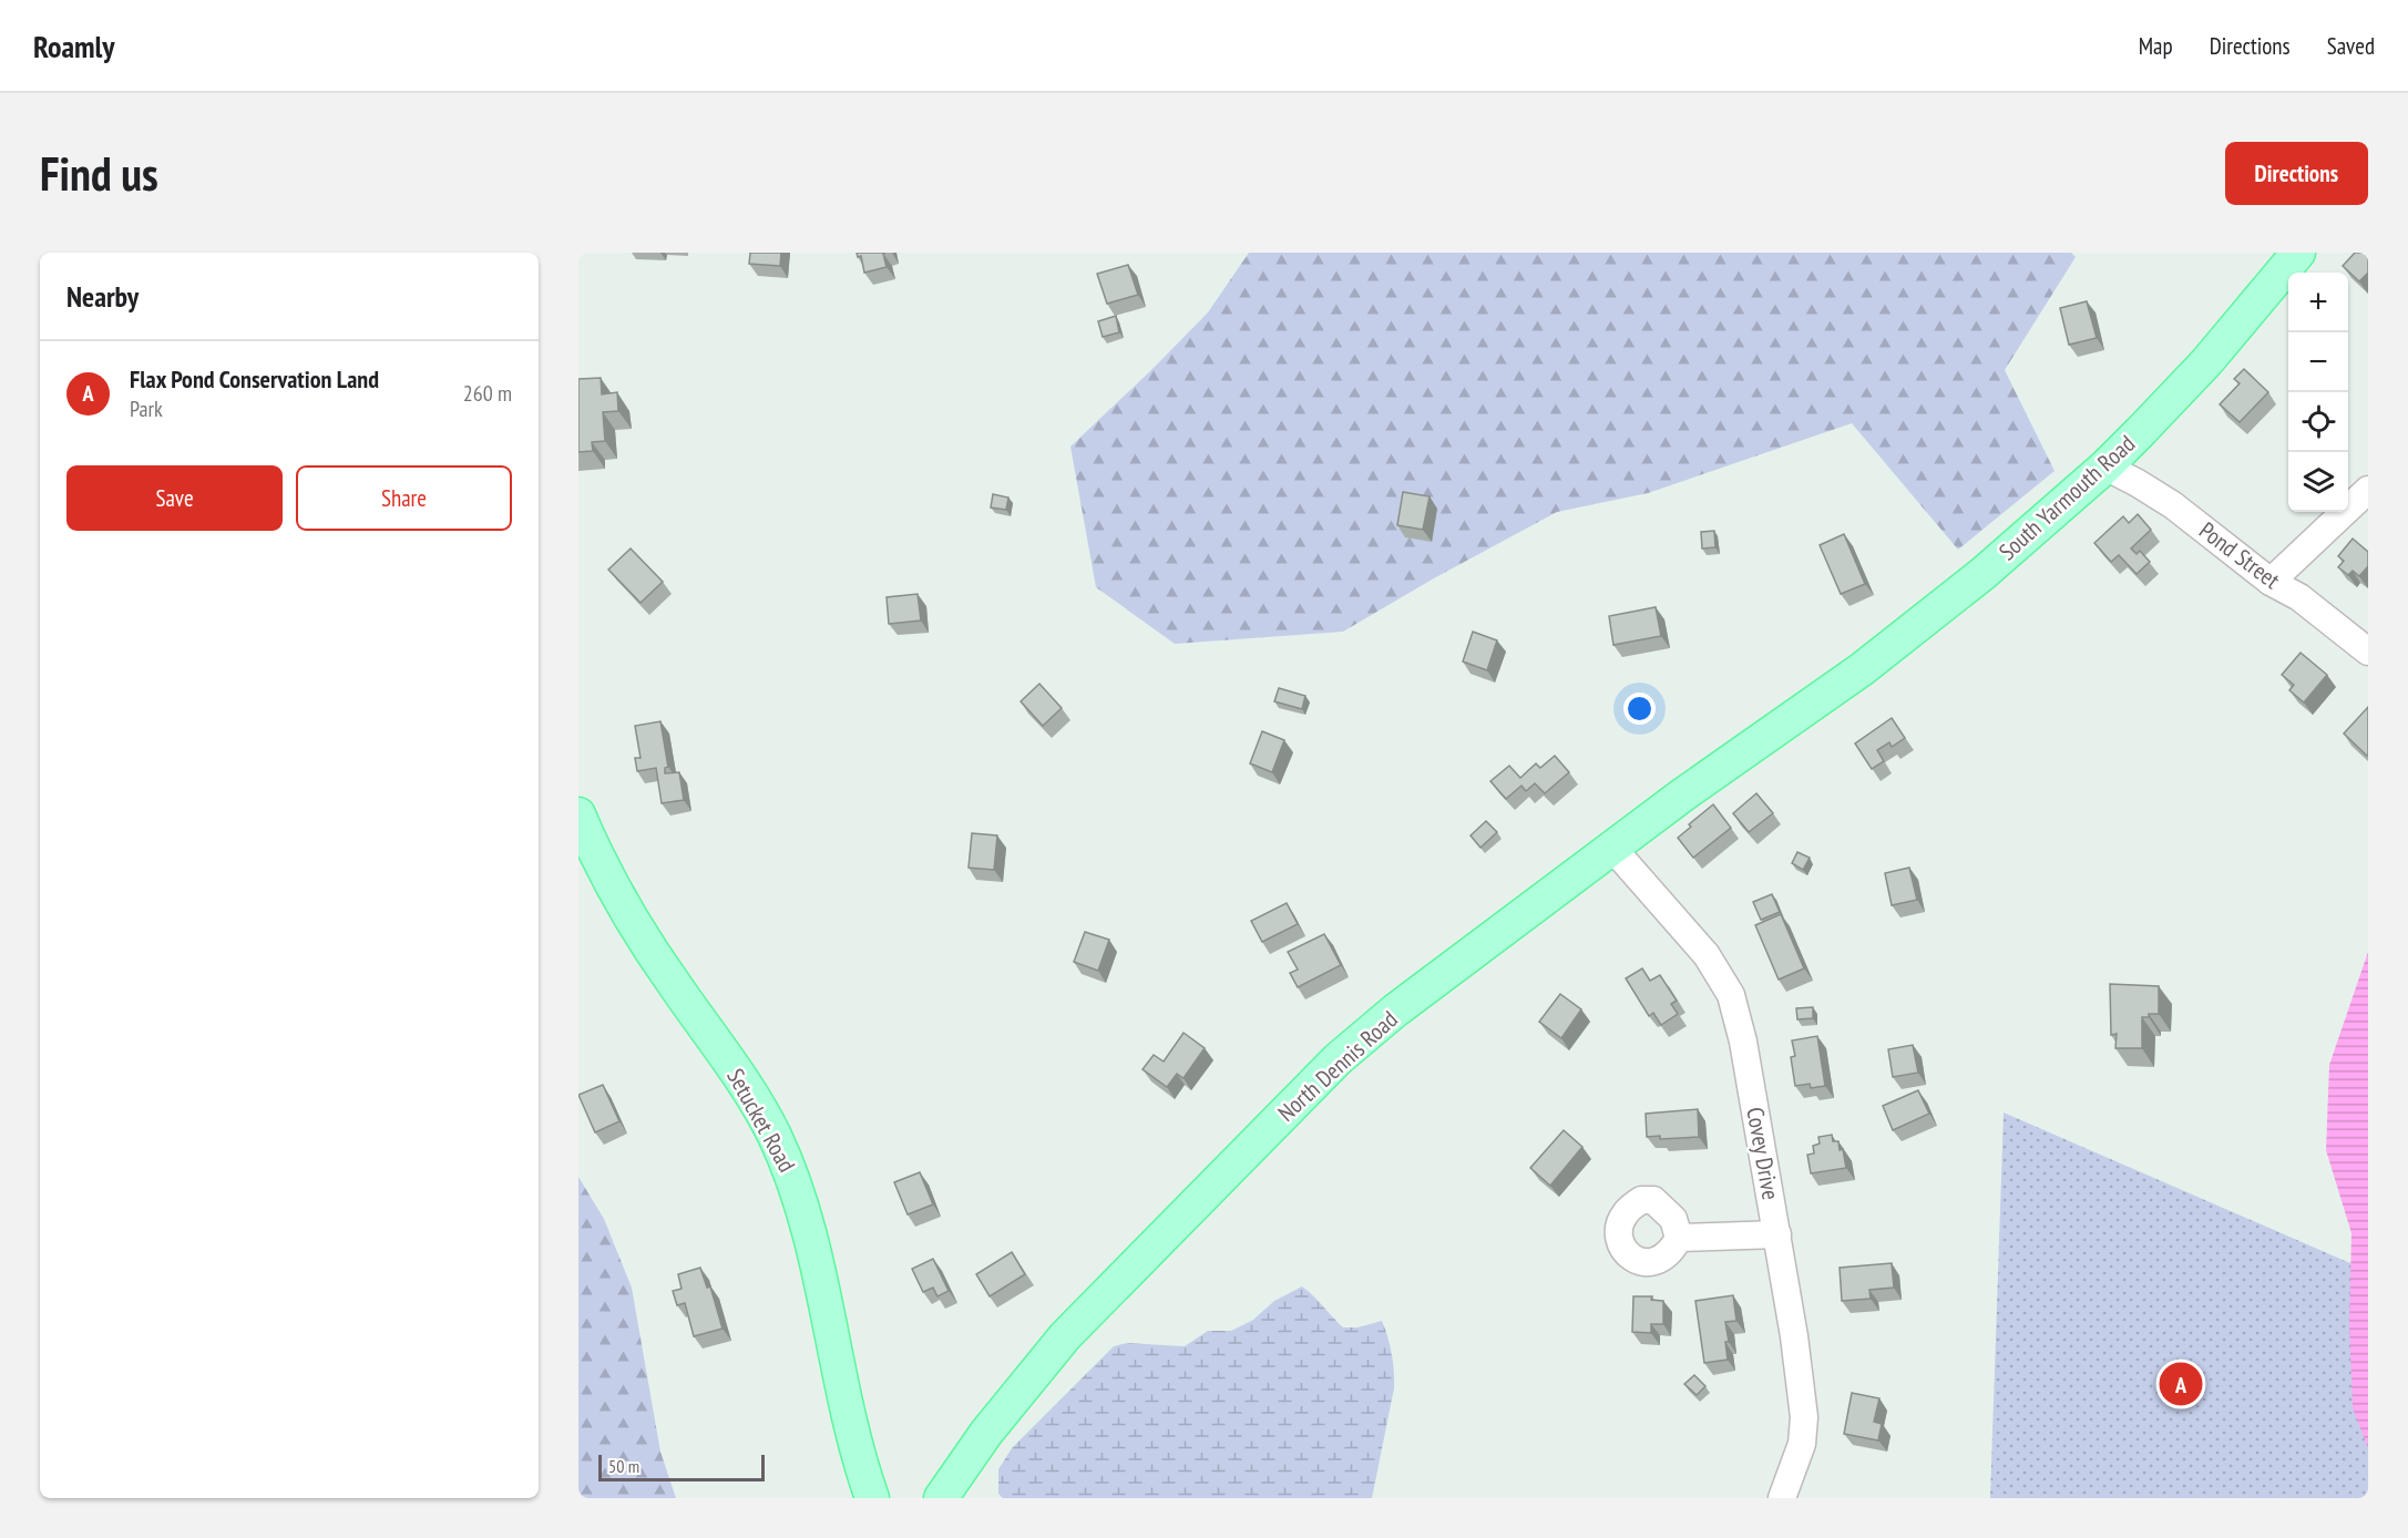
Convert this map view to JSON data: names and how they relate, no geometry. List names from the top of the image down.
{
  "streets": {
    "main road": ["South Yarmouth Road", "North Dennis Road", "Setucket Road"],
    "street": ["Pond Street", "Covey Drive"]
  },
  "crossings": [
    ["South Yarmouth Road", "Pond Street"],
    ["South Yarmouth Road", "North Dennis Road"],
    ["North Dennis Road", "Covey Drive"]
  ],
  "scale_bar": "50 m",
  "page": {
    "header": "Roamly",
    "nav": ["Map", "Directions", "Saved"],
    "buttons": [
      "Directions",
      ["Save", "Share"]
    ],
    "title": "Find us",
    "heading": "Nearby",
    "map_buttons": ["+", "−"],
    "list": [
      {
        "mark": "A",
        "name": "Flax Pond Conservation Land",
        "note": "Park",
        "value": "260 m"
      }
    ],
    "pins": "A",
    "scale": "50 m"
  }
}
